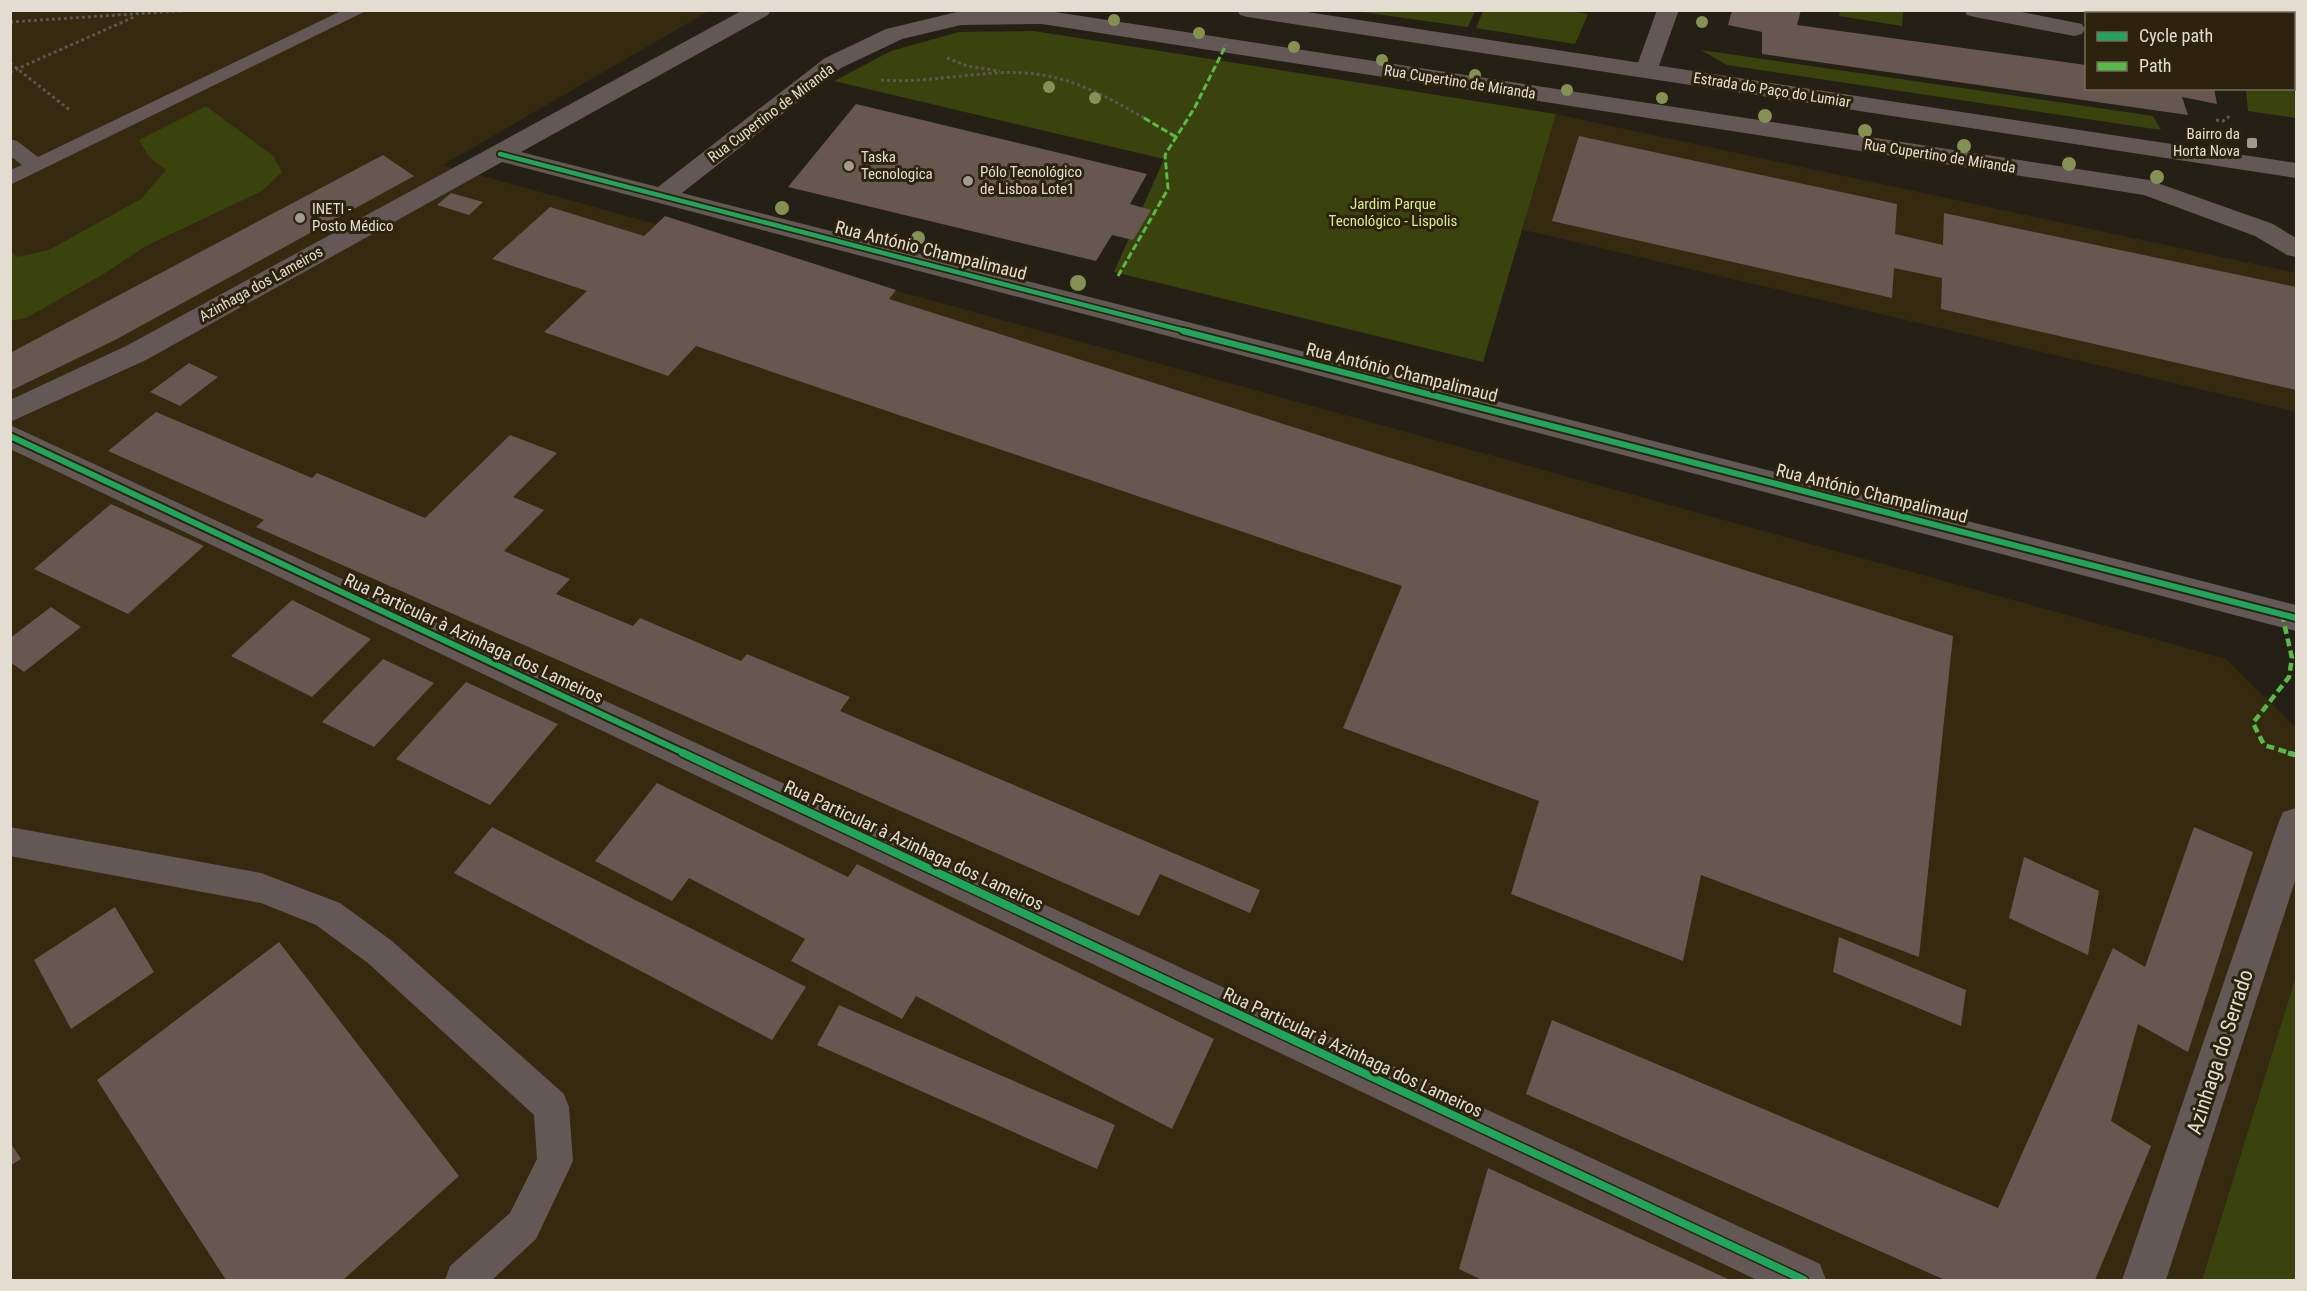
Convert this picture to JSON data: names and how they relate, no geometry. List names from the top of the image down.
{
  "streets": {
    "street": [
      "Rua Cupertino de Miranda",
      "Estrada do Paço do Lumiar",
      "Rua António Champalimaud",
      "Azinhaga dos Lameiros",
      "Rua Particular à Azinhaga dos Lameiros",
      "Azinhaga do Serrado"
    ]
  },
  "crossings": [
    ["Rua Cupertino de Miranda", "Rua António Champalimaud"],
    ["Rua António Champalimaud", "Azinhaga dos Lameiros"]
  ],
  "parks": ["Jardim Parque Tecnológico - Lispolis"],
  "places": {
    "transit": ["Bairro da Horta Nova"],
    "other": ["Taska Tecnologica", "Pólo Tecnológico de Lisboa Lote1", "INETI - Posto Médico"]
  },
  "legend": ["Cycle path", "Path"]
}
